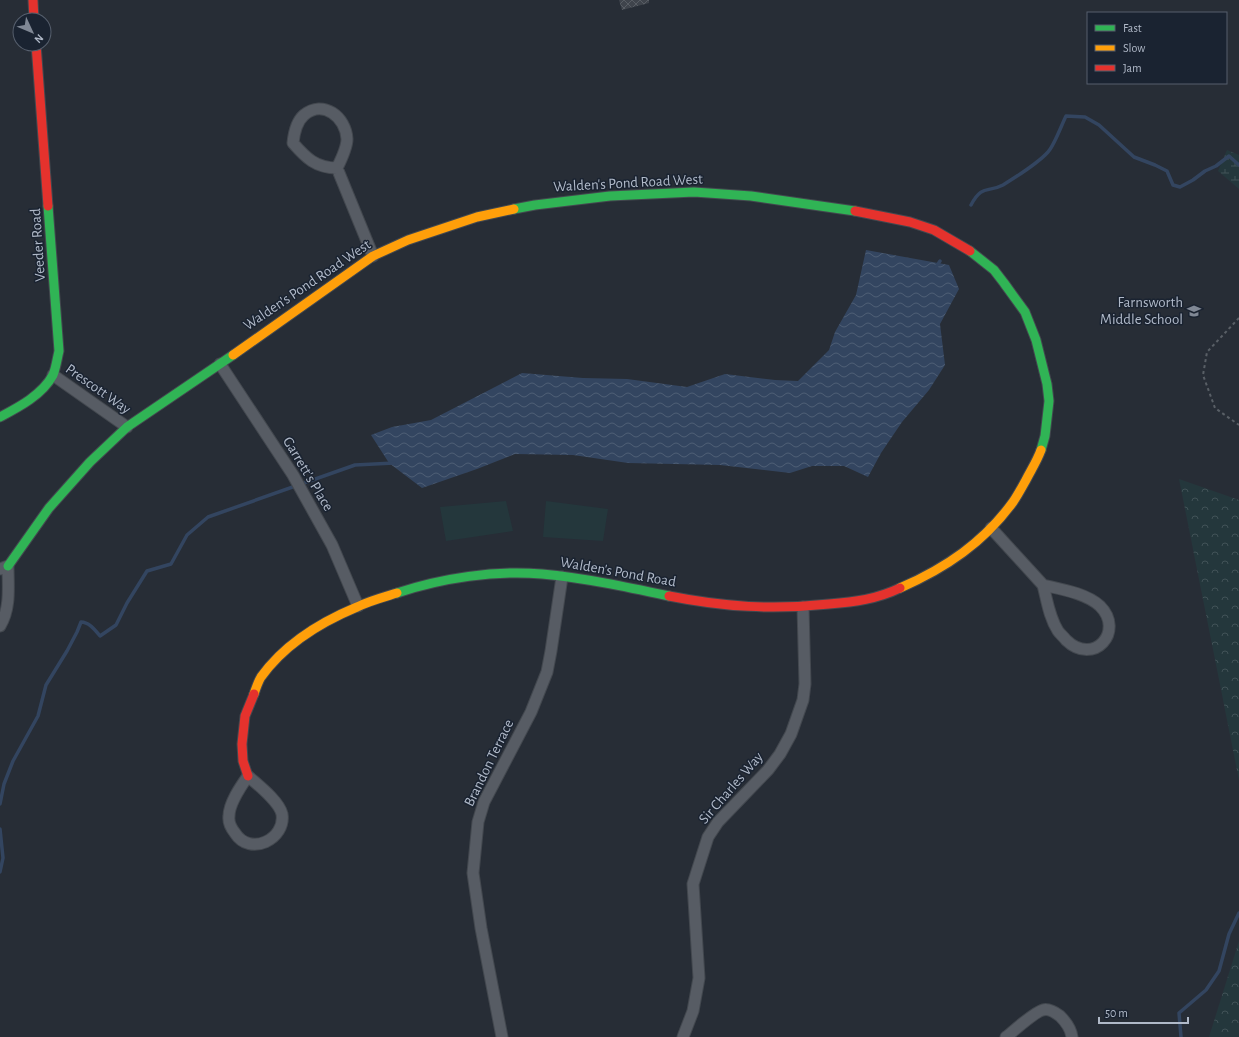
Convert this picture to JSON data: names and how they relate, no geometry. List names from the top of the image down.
{
  "streets": {
    "street": [
      "Walden's Pond Road West",
      "Veeder Road",
      "Prescott Way",
      "Garrett's Place",
      "Walden's Pond Road",
      "Brandon Terrace",
      "Sir Charles Way"
    ]
  },
  "crossings": [
    ["Walden's Pond Road West", "Prescott Way"],
    ["Walden's Pond Road West", "Garrett's Place"],
    ["Walden's Pond Road West", "Walden's Pond Road"],
    ["Veeder Road", "Prescott Way"],
    ["Garrett's Place", "Walden's Pond Road"],
    ["Walden's Pond Road", "Brandon Terrace"],
    ["Walden's Pond Road", "Sir Charles Way"]
  ],
  "places": {
    "school or university": ["Farnsworth Middle School"]
  },
  "legend": ["Fast", "Slow", "Jam"],
  "scale_bar": "50 m",
  "north": "bottom right"
}
